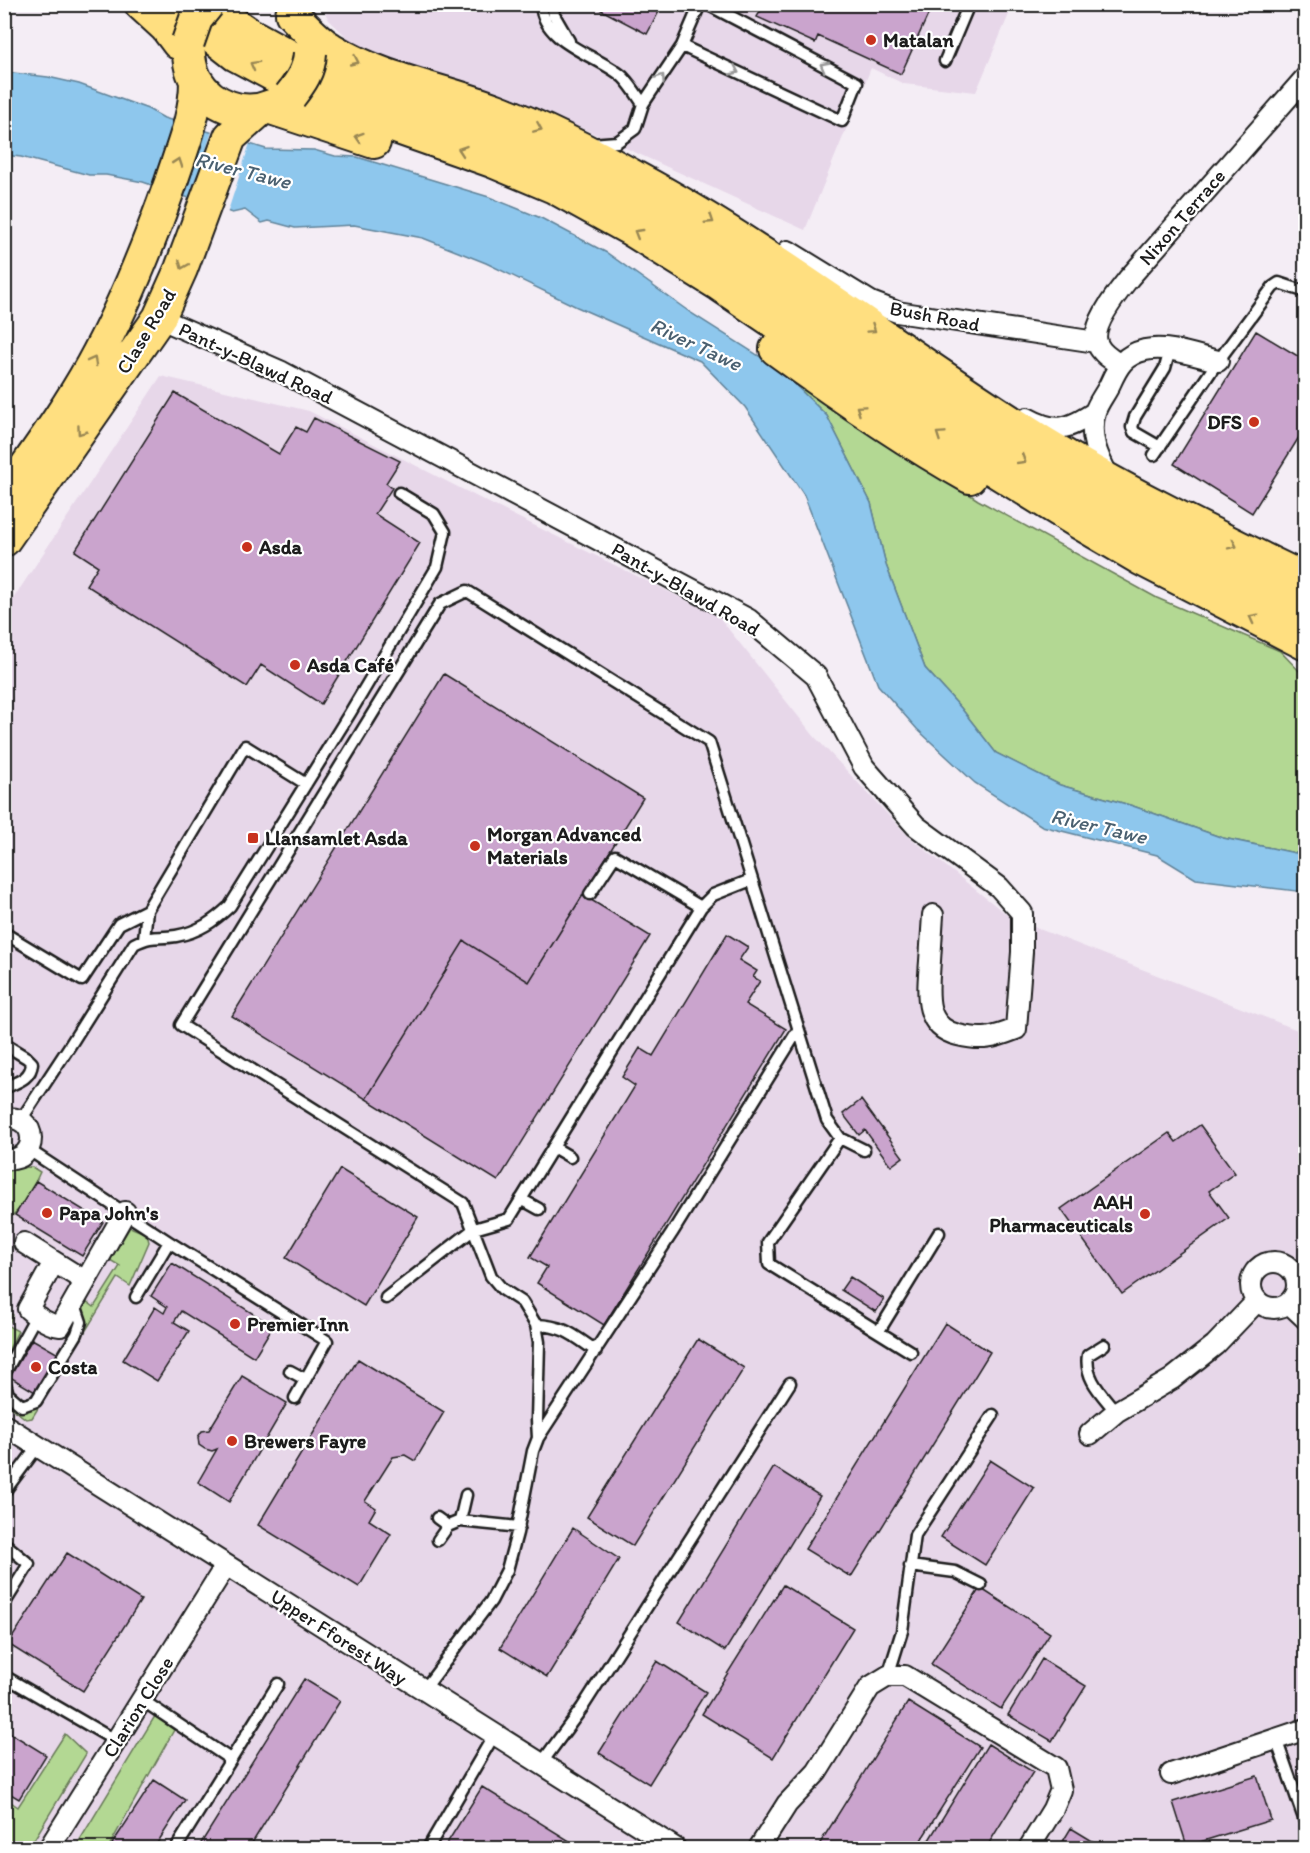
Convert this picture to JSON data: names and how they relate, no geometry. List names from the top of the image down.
{
  "streets": {
    "main road": ["Clase Road"],
    "street": [
      "Nixon Terrace",
      "Bush Road",
      "Pant-y-Blawd Road",
      "Upper Fforest Way",
      "Clarion Close"
    ]
  },
  "crossings": [
    ["Nixon Terrace", "Bush Road"],
    ["Clase Road", "Pant-y-Blawd Road"],
    ["Upper Fforest Way", "Clarion Close"]
  ],
  "water": ["River Tawe"],
  "places": {
    "other": [
      "Matalan",
      "DFS",
      "Asda",
      "Asda Café",
      "Morgan Advanced Materials",
      "Papa John's",
      "AAH Pharmaceuticals",
      "Premier Inn",
      "Costa",
      "Brewers Fayre"
    ],
    "transit": ["Llansamlet Asda"]
  }
}
